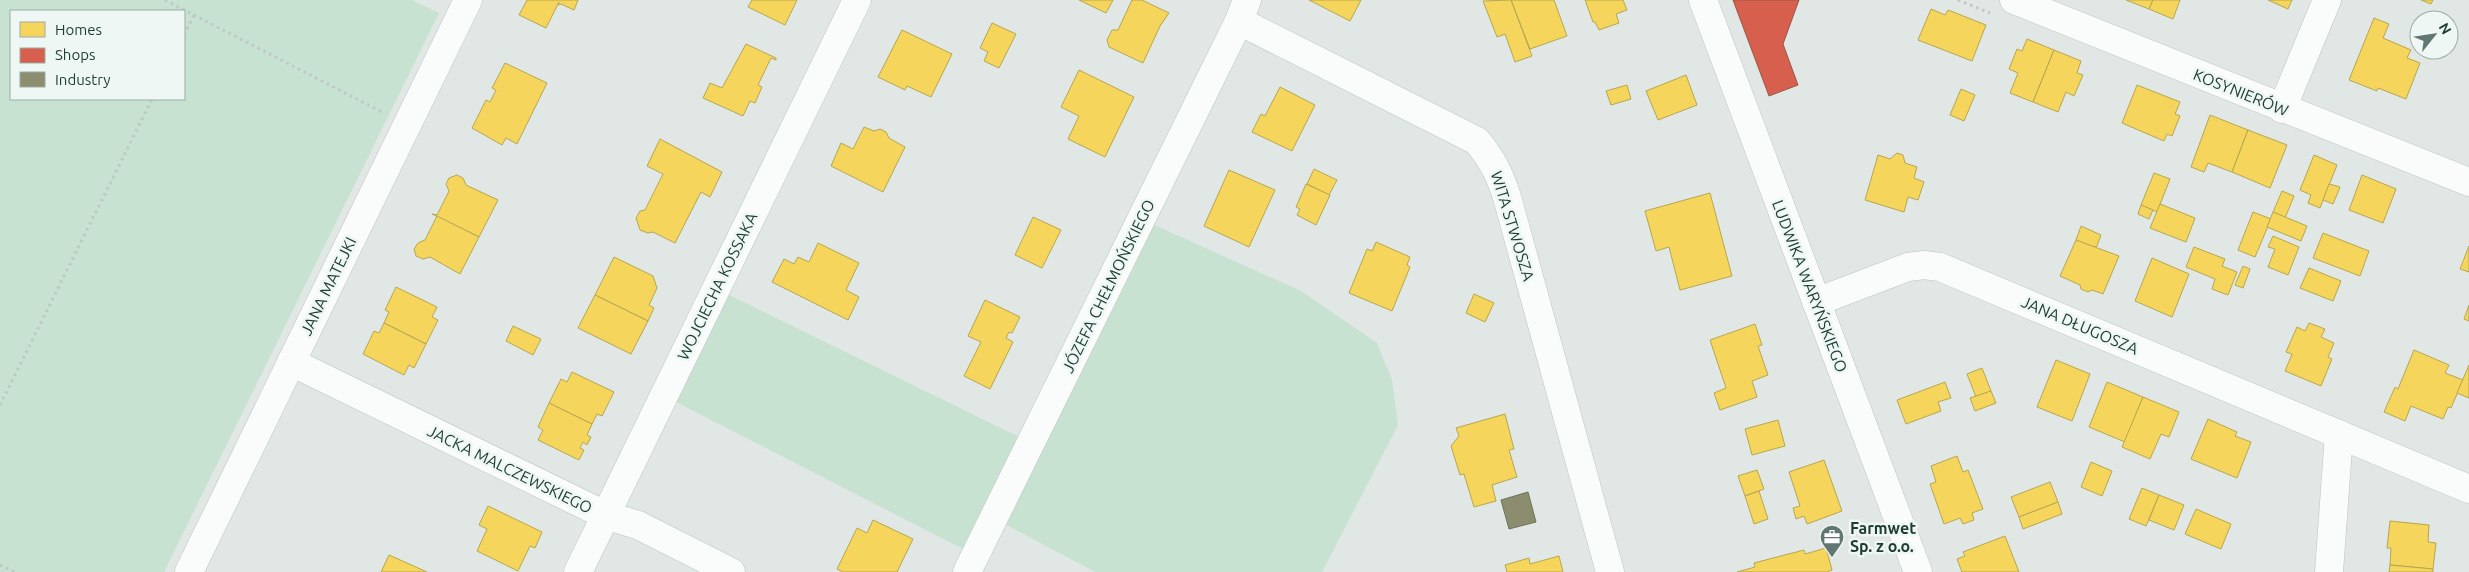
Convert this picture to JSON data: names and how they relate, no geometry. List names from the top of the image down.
{
  "streets": {
    "street": [
      "KOSYNIERÓW",
      "WITA STWOSZA",
      "JANA MATEJKI",
      "WOJCIECHA KOSSAKA",
      "JÓZEFA CHEŁMOŃSKIEGO",
      "LUDWIKA WARYŃSKIEGO",
      "JANA DŁUGOSZA",
      "JACKA MALCZEWSKIEGO"
    ]
  },
  "crossings": [
    ["WITA STWOSZA", "JÓZEFA CHEŁMOŃSKIEGO"],
    ["JANA MATEJKI", "JACKA MALCZEWSKIEGO"],
    ["WOJCIECHA KOSSAKA", "JACKA MALCZEWSKIEGO"],
    ["LUDWIKA WARYŃSKIEGO", "JANA DŁUGOSZA"]
  ],
  "places": {
    "office": ["Farmwet Sp. z o.o."]
  },
  "legend": ["Homes", "Shops", "Industry"],
  "north": "top right"
}
